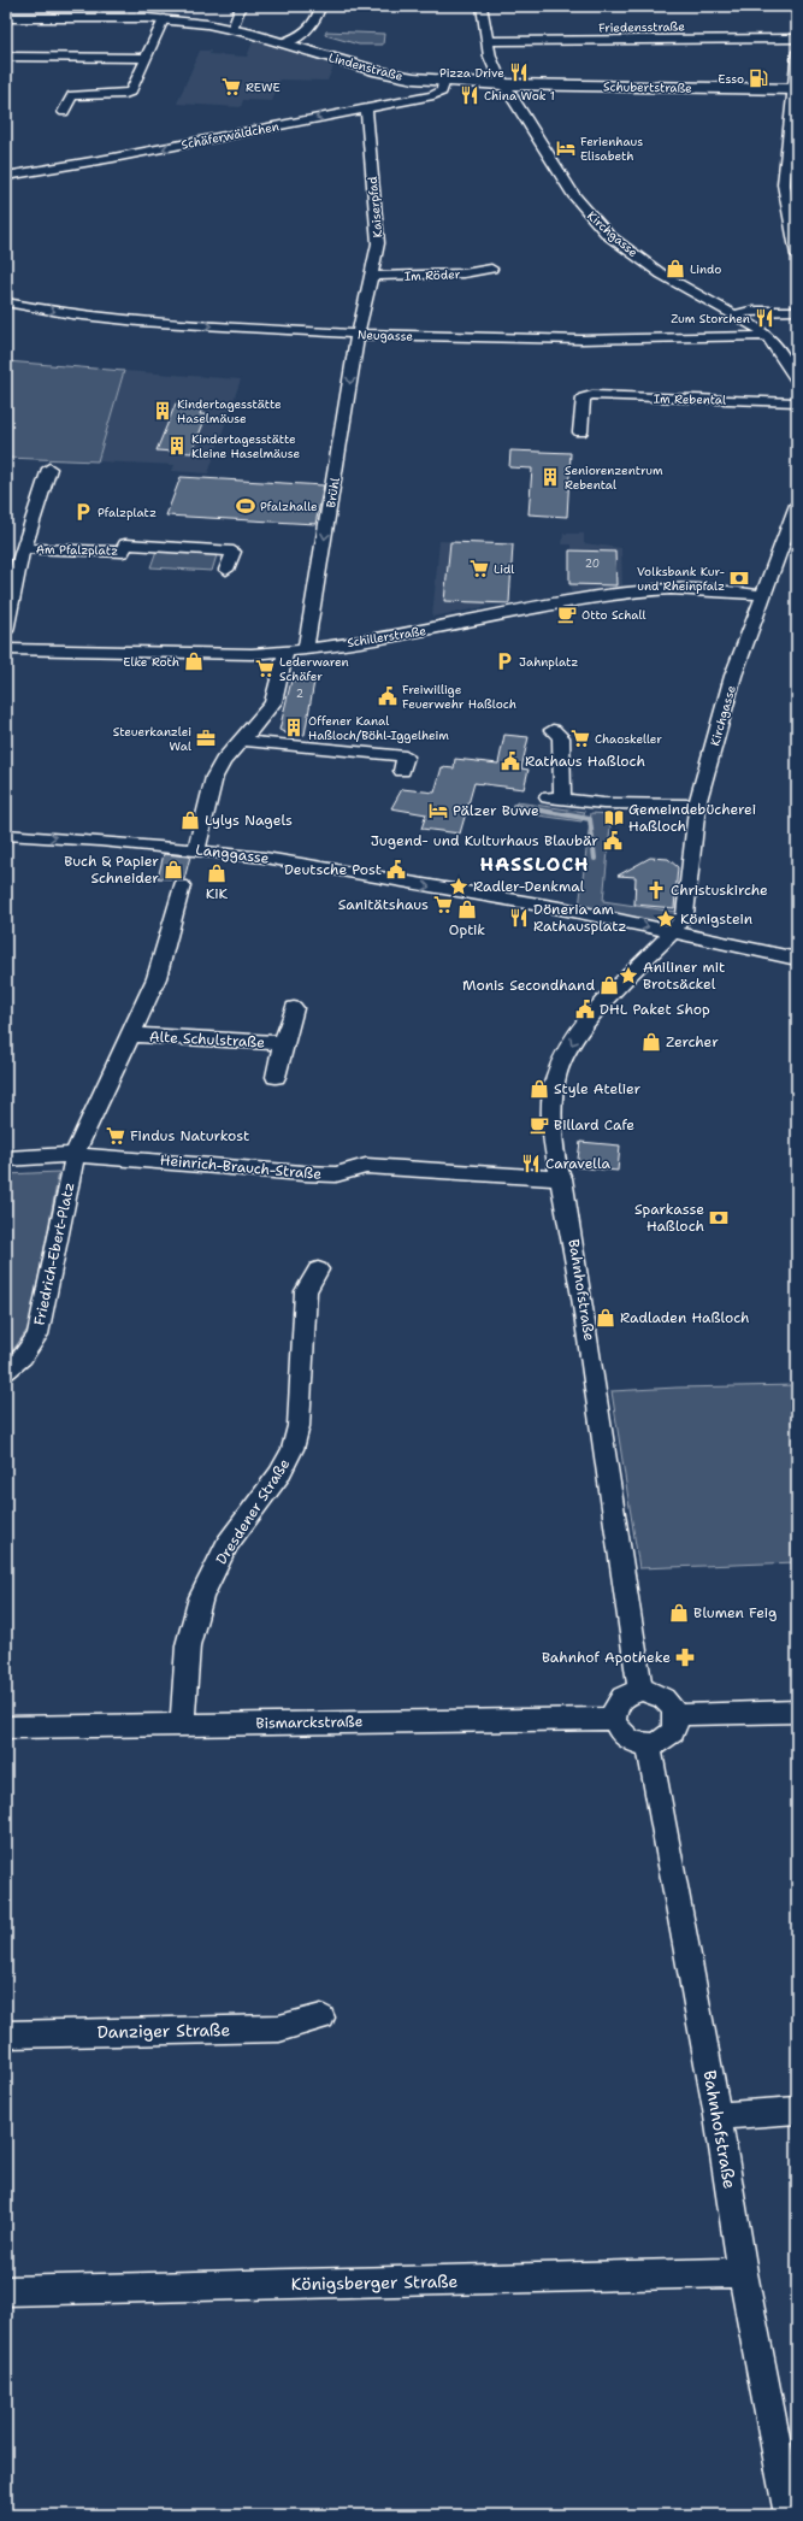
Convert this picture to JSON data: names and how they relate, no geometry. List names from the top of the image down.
{
  "streets": {
    "main road": ["Lindenstraße", "Schubertstraße"],
    "street": [
      "Friedensstraße",
      "Schäferwäldchen",
      "Kaiserpfad",
      "Kirchgasse",
      "Im Röder",
      "Neugasse",
      "Im Rebental",
      "Brühl",
      "Am Pfalzplatz",
      "Schillerstraße",
      "Langgasse",
      "Alte Schulstraße",
      "Heinrich-Brauch-Straße",
      "Friedrich-Ebert-Platz",
      "Bahnhofstraße",
      "Dresdener Straße",
      "Bismarckstraße",
      "Danziger Straße",
      "Königsberger Straße"
    ]
  },
  "crossings": [
    ["Friedensstraße", "Kirchgasse"],
    ["Lindenstraße", "Schubertstraße"],
    ["Lindenstraße", "Schäferwäldchen"],
    ["Lindenstraße", "Kirchgasse"],
    ["Schubertstraße", "Kirchgasse"],
    ["Schäferwäldchen", "Kaiserpfad"],
    ["Kaiserpfad", "Im Röder"],
    ["Kaiserpfad", "Neugasse"],
    ["Kaiserpfad", "Brühl"],
    ["Kirchgasse", "Neugasse"],
    ["Kirchgasse", "Schillerstraße"],
    ["Kirchgasse", "Langgasse"],
    ["Kirchgasse", "Bahnhofstraße"],
    ["Neugasse", "Brühl"],
    ["Brühl", "Schillerstraße"],
    ["Langgasse", "Bahnhofstraße"],
    ["Alte Schulstraße", "Heinrich-Brauch-Straße"],
    ["Alte Schulstraße", "Friedrich-Ebert-Platz"],
    ["Heinrich-Brauch-Straße", "Friedrich-Ebert-Platz"],
    ["Heinrich-Brauch-Straße", "Bahnhofstraße"],
    ["Bahnhofstraße", "Bismarckstraße"],
    ["Bahnhofstraße", "Königsberger Straße"],
    ["Dresdener Straße", "Bismarckstraße"]
  ],
  "one_way": ["Neugasse", "Brühl", "Langgasse"],
  "districts": ["HASSLOCH"],
  "places": {
    "restaurant": [
      "Pizza Drive",
      "China Wok 1",
      "Zum Storchen",
      "Döneria am Rathausplatz",
      "Caravella"
    ],
    "fuel station": ["Esso"],
    "supermarket": [
      "REWE",
      "Lidl",
      "Lederwaren Schäfer",
      "Chaoskeller",
      "Sanitätshaus",
      "Findus Naturkost"
    ],
    "hotel": ["Ferienhaus Elisabeth", "Pälzer Buwe"],
    "shop": [
      "Lindo",
      "Elke Roth",
      "Lylys Nagels",
      "Buch & Papier Schneider",
      "KiK",
      "Optik",
      "Monis Secondhand",
      "Zercher",
      "Style Atelier",
      "Radladen Haßloch",
      "Blumen Feig"
    ],
    "building": [
      "Kindertagesstätte Haselmäuse",
      "Kindertagesstätte Kleine Haselmäuse",
      "Seniorenzentrum Rebental",
      "Offener Kanal Haßloch/Böhl-Iggelheim"
    ],
    "sports": ["Pfalzhalle"],
    "parking": ["Pfalzplatz", "Jahnplatz"],
    "bank": ["Volksbank Kur- und Rheinpfalz", "Sparkasse Haßloch"],
    "cafe": ["Otto Schall", "Billard Cafe"],
    "public building": [
      "Freiwillige Feuerwehr Haßloch",
      "Rathaus Haßloch",
      "Jugend- und Kulturhaus Blaubär",
      "Deutsche Post",
      "DHL Paket Shop"
    ],
    "office": ["Steuerkanzlei Wal"],
    "library": ["Gemeindebücherei Haßloch"],
    "place": ["Radler-Denkmal", "Königstein", "Aniliner mit Brotsäckel"],
    "church": ["Christuskirche"],
    "pharmacy": ["Bahnhof Apotheke"]
  },
  "house_numbers": ["20", "2"]
}
